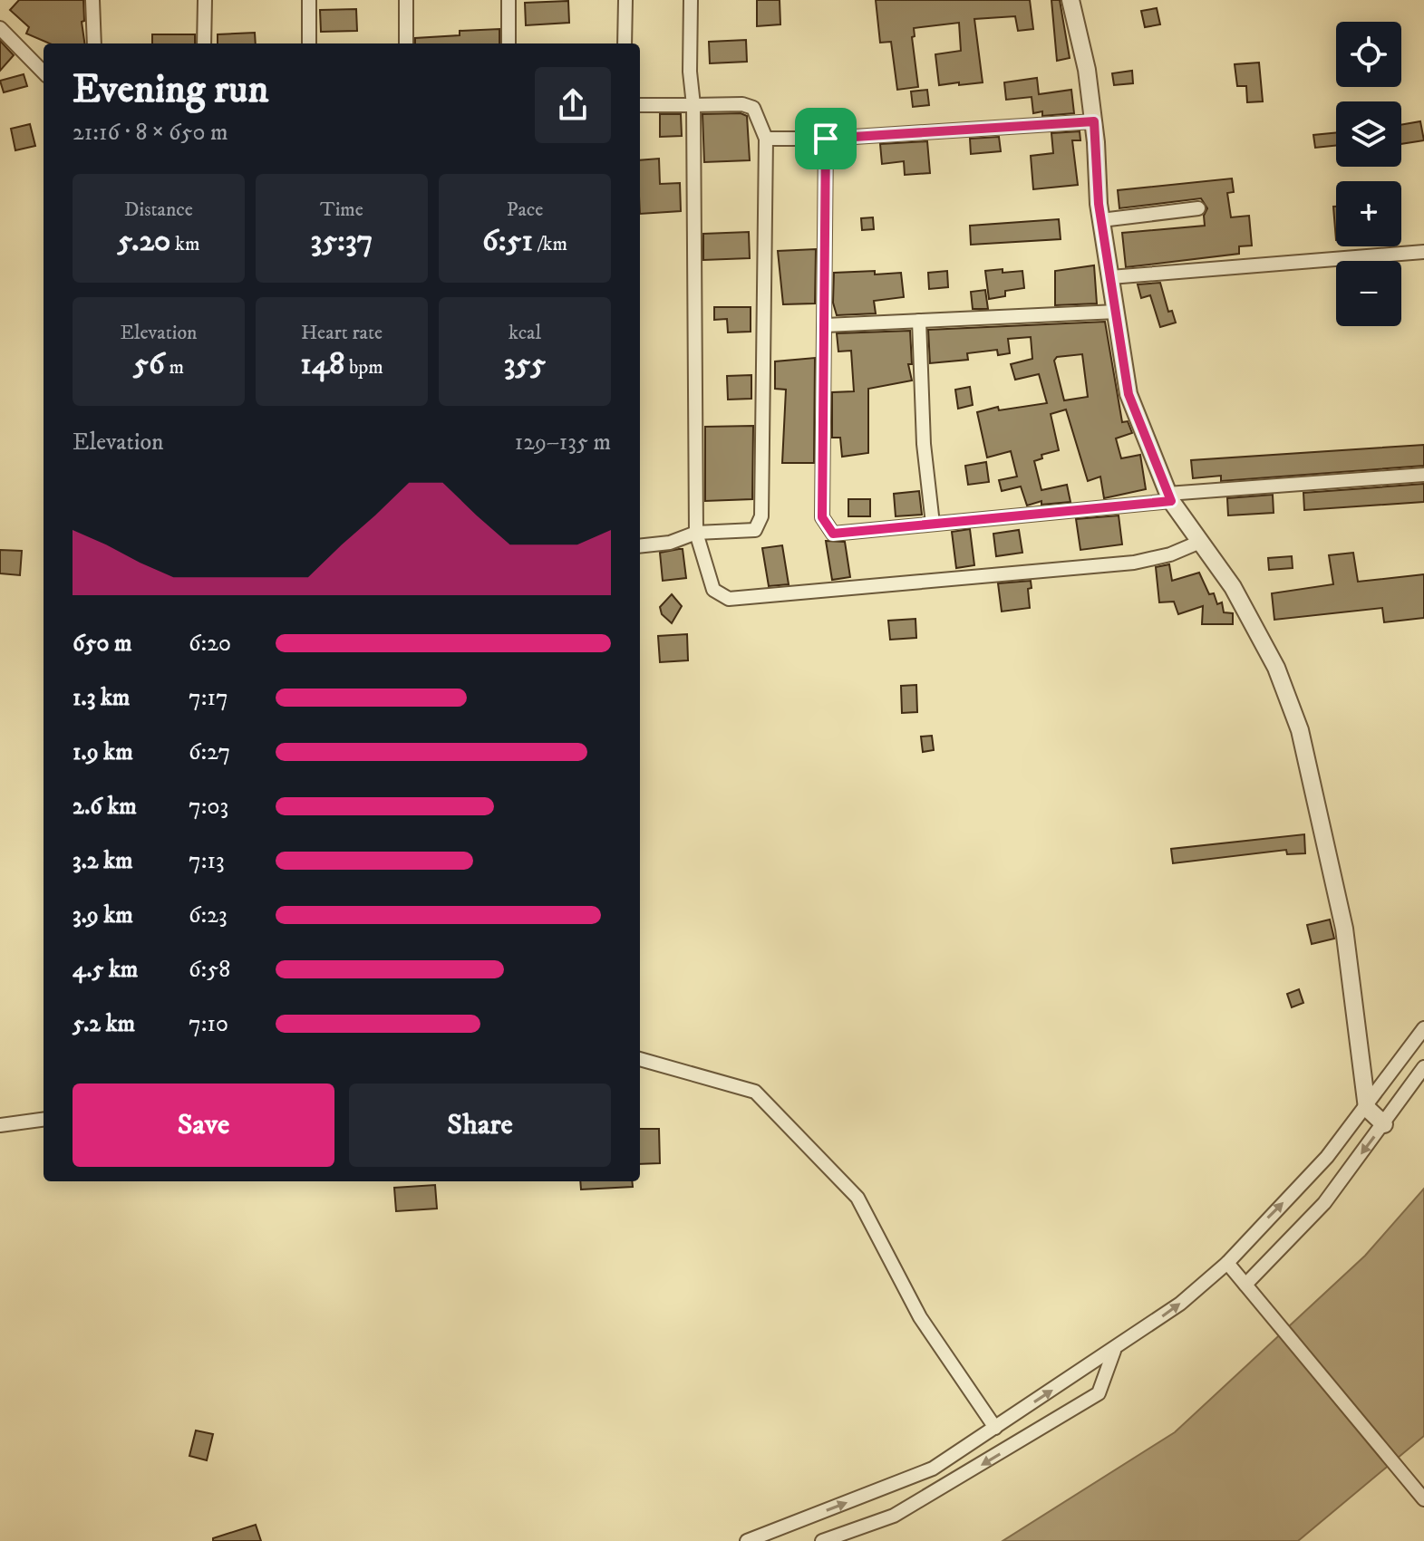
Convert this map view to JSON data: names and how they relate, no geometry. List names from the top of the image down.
{
  "page": {
    "map_buttons": ["+", "−"],
    "heading": ["Evening run", "21:16 · 8 × 650 m"],
    "stats": [
      ["Distance", "5.20 km"],
      ["Time", "35:37"],
      ["Pace", "6:51 /km"],
      ["Elevation", "56 m"],
      ["Heart rate", "148 bpm"],
      ["kcal", "355"]
    ],
    "chart": ["Elevation", "129–135 m"],
    "list": [
      {
        "name": "650 m",
        "note": "6:20"
      },
      {
        "name": "1.3 km",
        "note": "7:17"
      },
      {
        "name": "1.9 km",
        "note": "6:27"
      },
      {
        "name": "2.6 km",
        "note": "7:03"
      },
      {
        "name": "3.2 km",
        "note": "7:13"
      },
      {
        "name": "3.9 km",
        "note": "6:23"
      },
      {
        "name": "4.5 km",
        "note": "6:58"
      },
      {
        "name": "5.2 km",
        "note": "7:10"
      }
    ],
    "buttons": ["Save", "Share"]
  }
}
